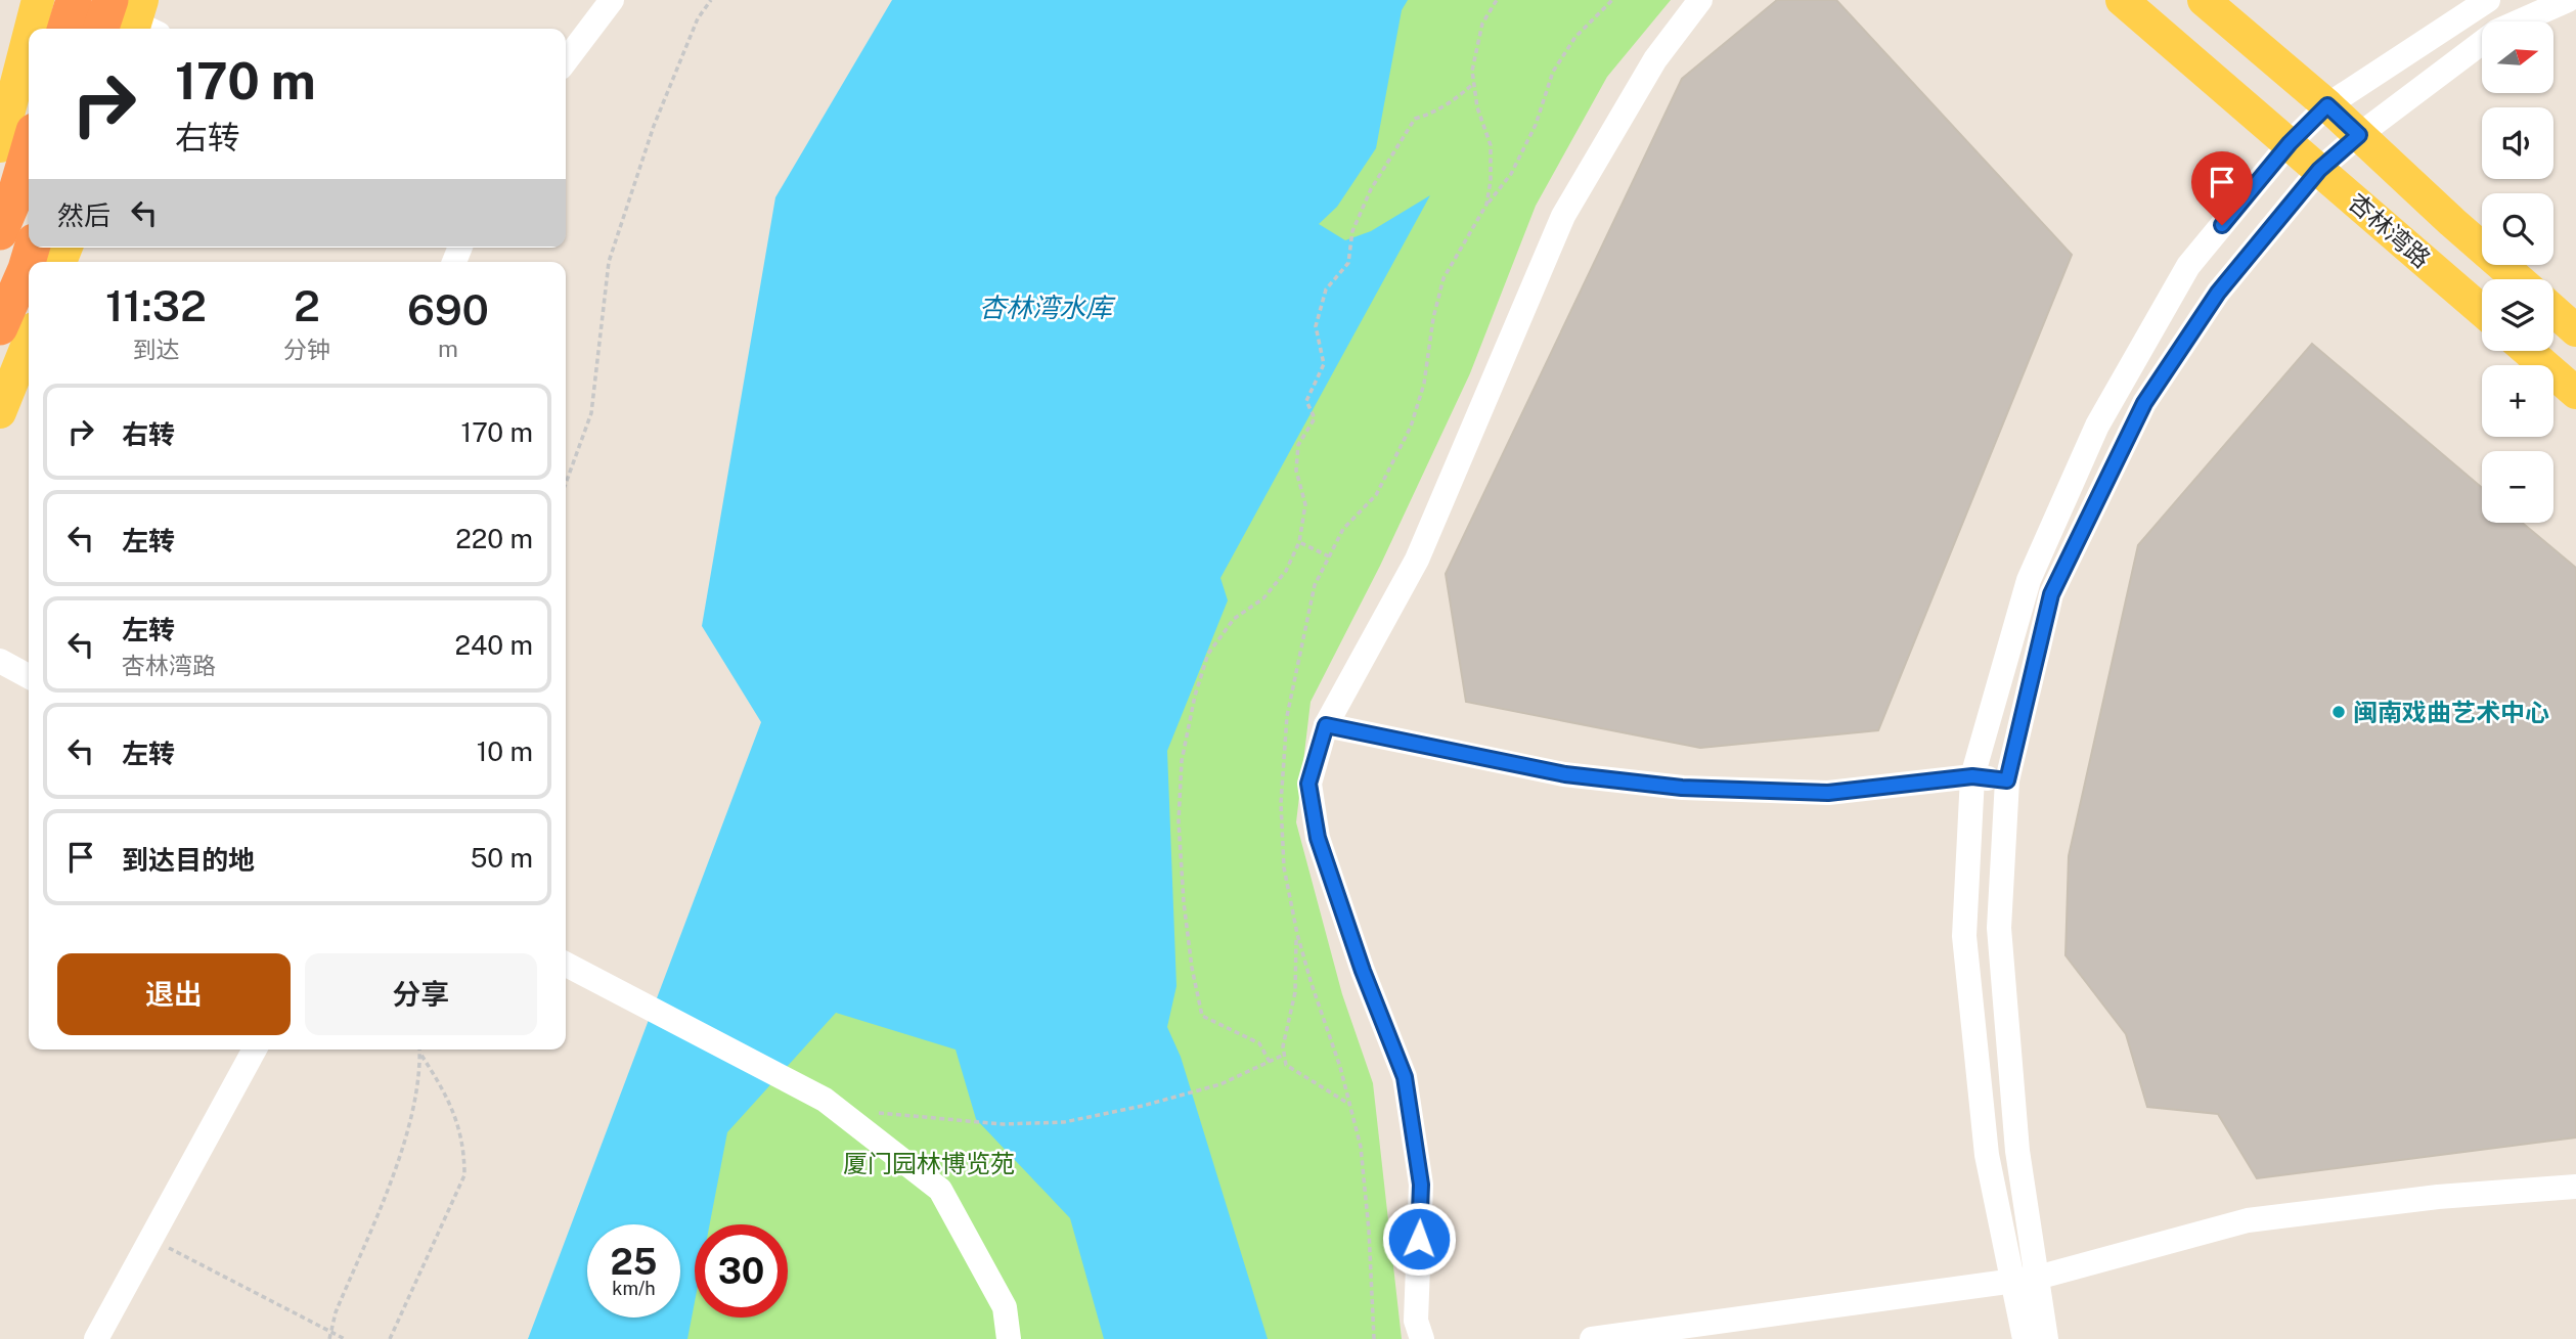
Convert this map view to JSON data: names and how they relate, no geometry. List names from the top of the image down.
{
  "streets": {
    "main road": ["杏林湾路"]
  },
  "water": ["杏林湾水库"],
  "parks": ["厦门园林博览苑"],
  "places": ["闽南戏曲艺术中心"],
  "north": "right",
  "page": {
    "map_buttons": ["+", "−"],
    "turn": ["170 m", "右转"],
    "then": "然后",
    "eta": [
      "11:32",
      "到达",
      "2",
      "分钟",
      "690",
      "m"
    ],
    "list": [
      {
        "name": "右转",
        "value": "170 m"
      },
      {
        "name": "左转",
        "value": "220 m"
      },
      {
        "name": "左转",
        "note": "杏林湾路",
        "value": "240 m"
      },
      {
        "name": "左转",
        "value": "10 m"
      },
      {
        "name": "到达目的地",
        "value": "50 m"
      }
    ],
    "buttons": ["退出", "分享"],
    "speed": "25 km/h",
    "limit": "30"
  }
}
